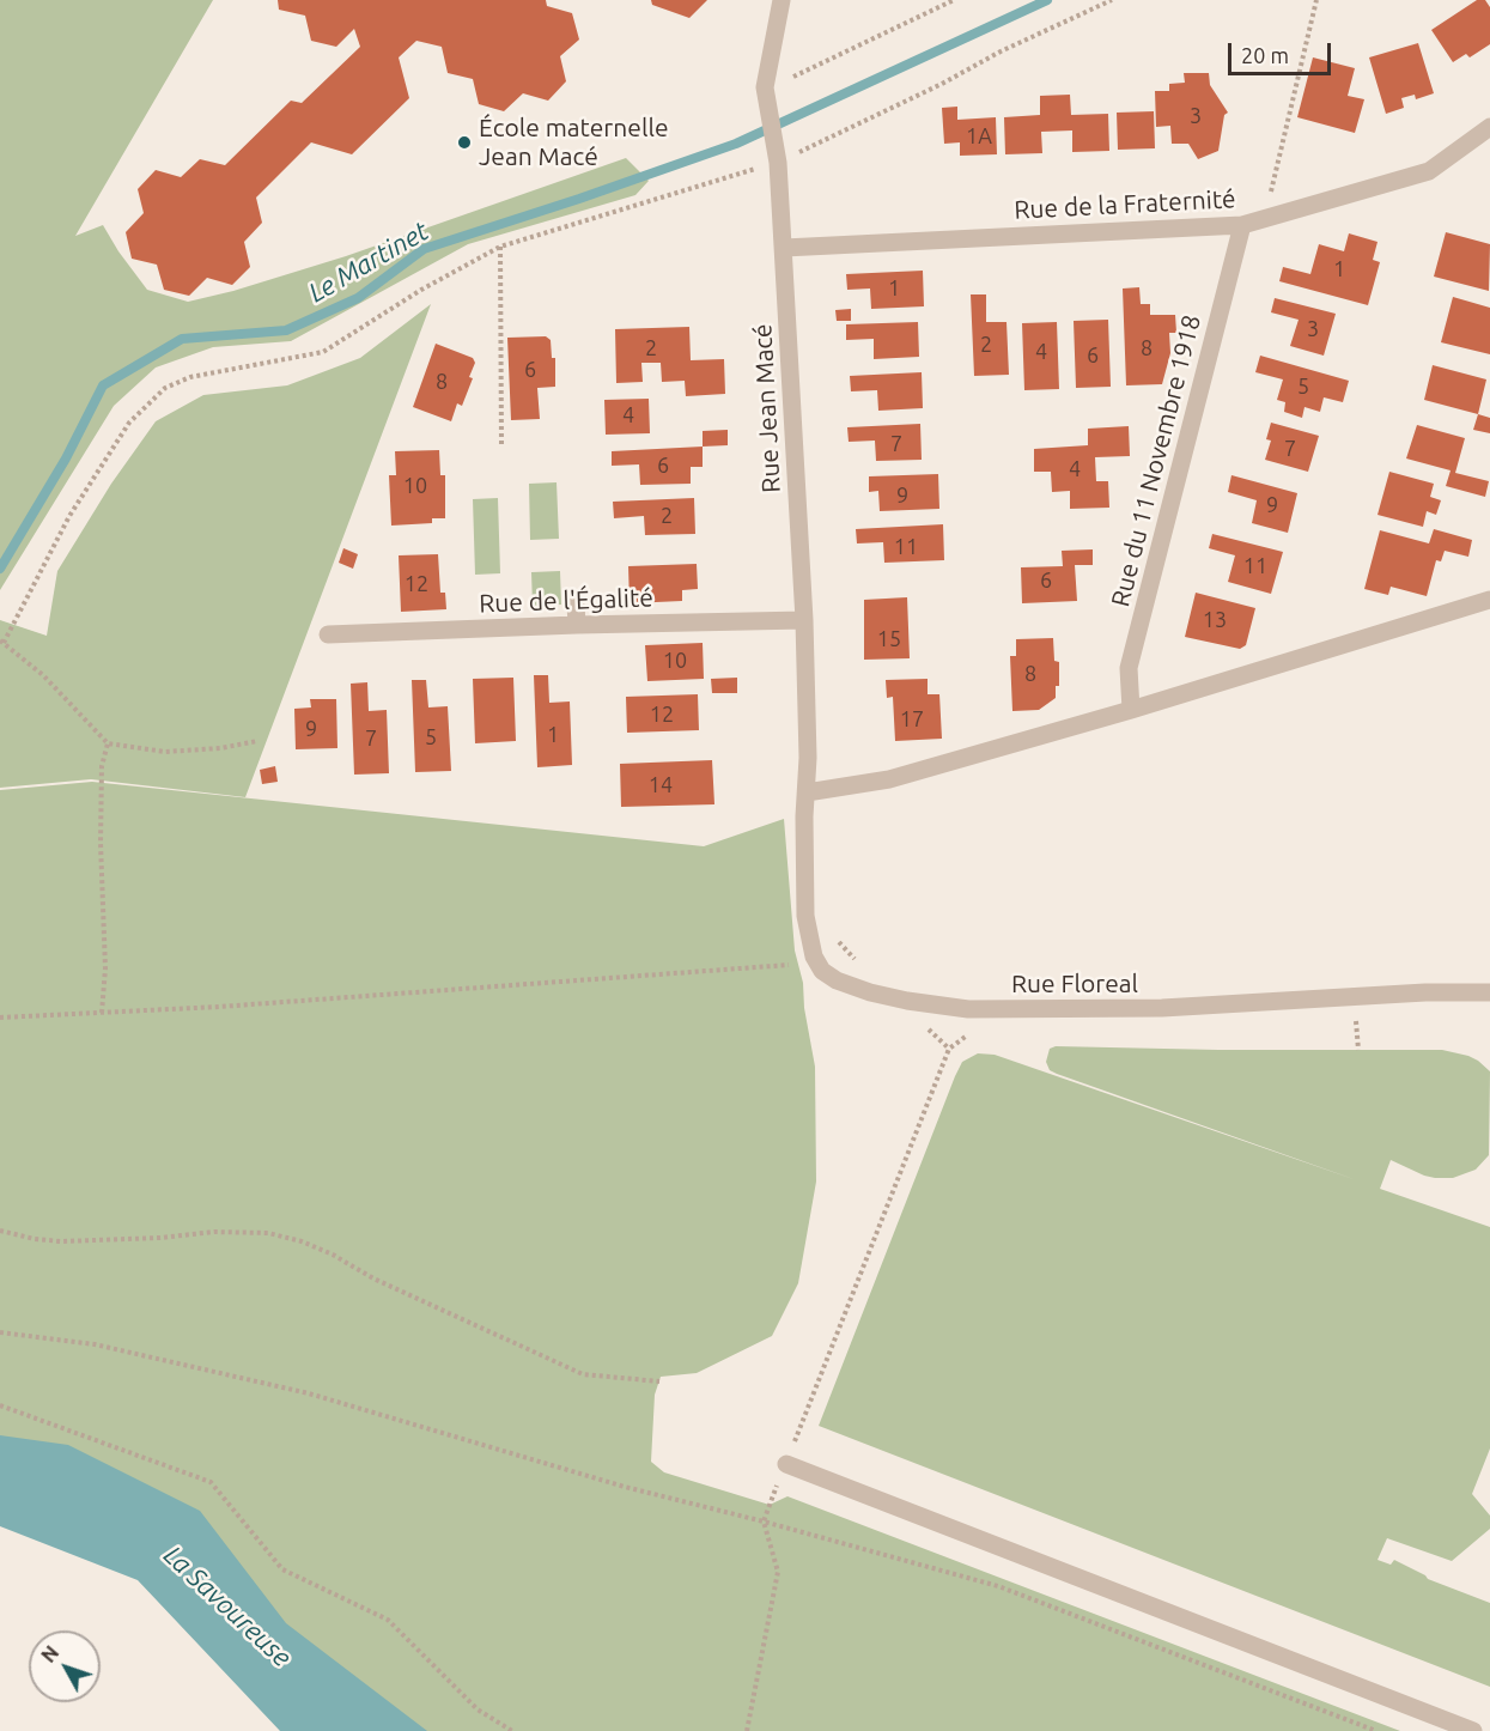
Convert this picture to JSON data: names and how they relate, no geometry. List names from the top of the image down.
{
  "streets": {
    "street": [
      "Rue de la Fraternité",
      "Rue Jean Macé",
      "Rue du 11 Novembre 1918",
      "Rue de l'Égalité",
      "Rue Floreal"
    ]
  },
  "crossings": [
    ["Rue de la Fraternité", "Rue Jean Macé"],
    ["Rue de la Fraternité", "Rue du 11 Novembre 1918"],
    ["Rue Jean Macé", "Rue de l'Égalité"],
    ["Rue Jean Macé", "Rue Floreal"]
  ],
  "water": ["Le Martinet", "La Savoureuse"],
  "places": ["École maternelle Jean Macé"],
  "house_numbers": [
    "3",
    "1A",
    "1",
    "1",
    "3",
    "2",
    "2",
    "8",
    "4",
    "6",
    "6",
    "8",
    "5",
    "4",
    "7",
    "7",
    "6",
    "4",
    "10",
    "9",
    "9",
    "2",
    "11",
    "11",
    "6",
    "12",
    "13",
    "15",
    "10",
    "8",
    "12",
    "17",
    "9",
    "1",
    "5",
    "7",
    "14"
  ],
  "scale_bar": "20 m",
  "north": "top left"
}
